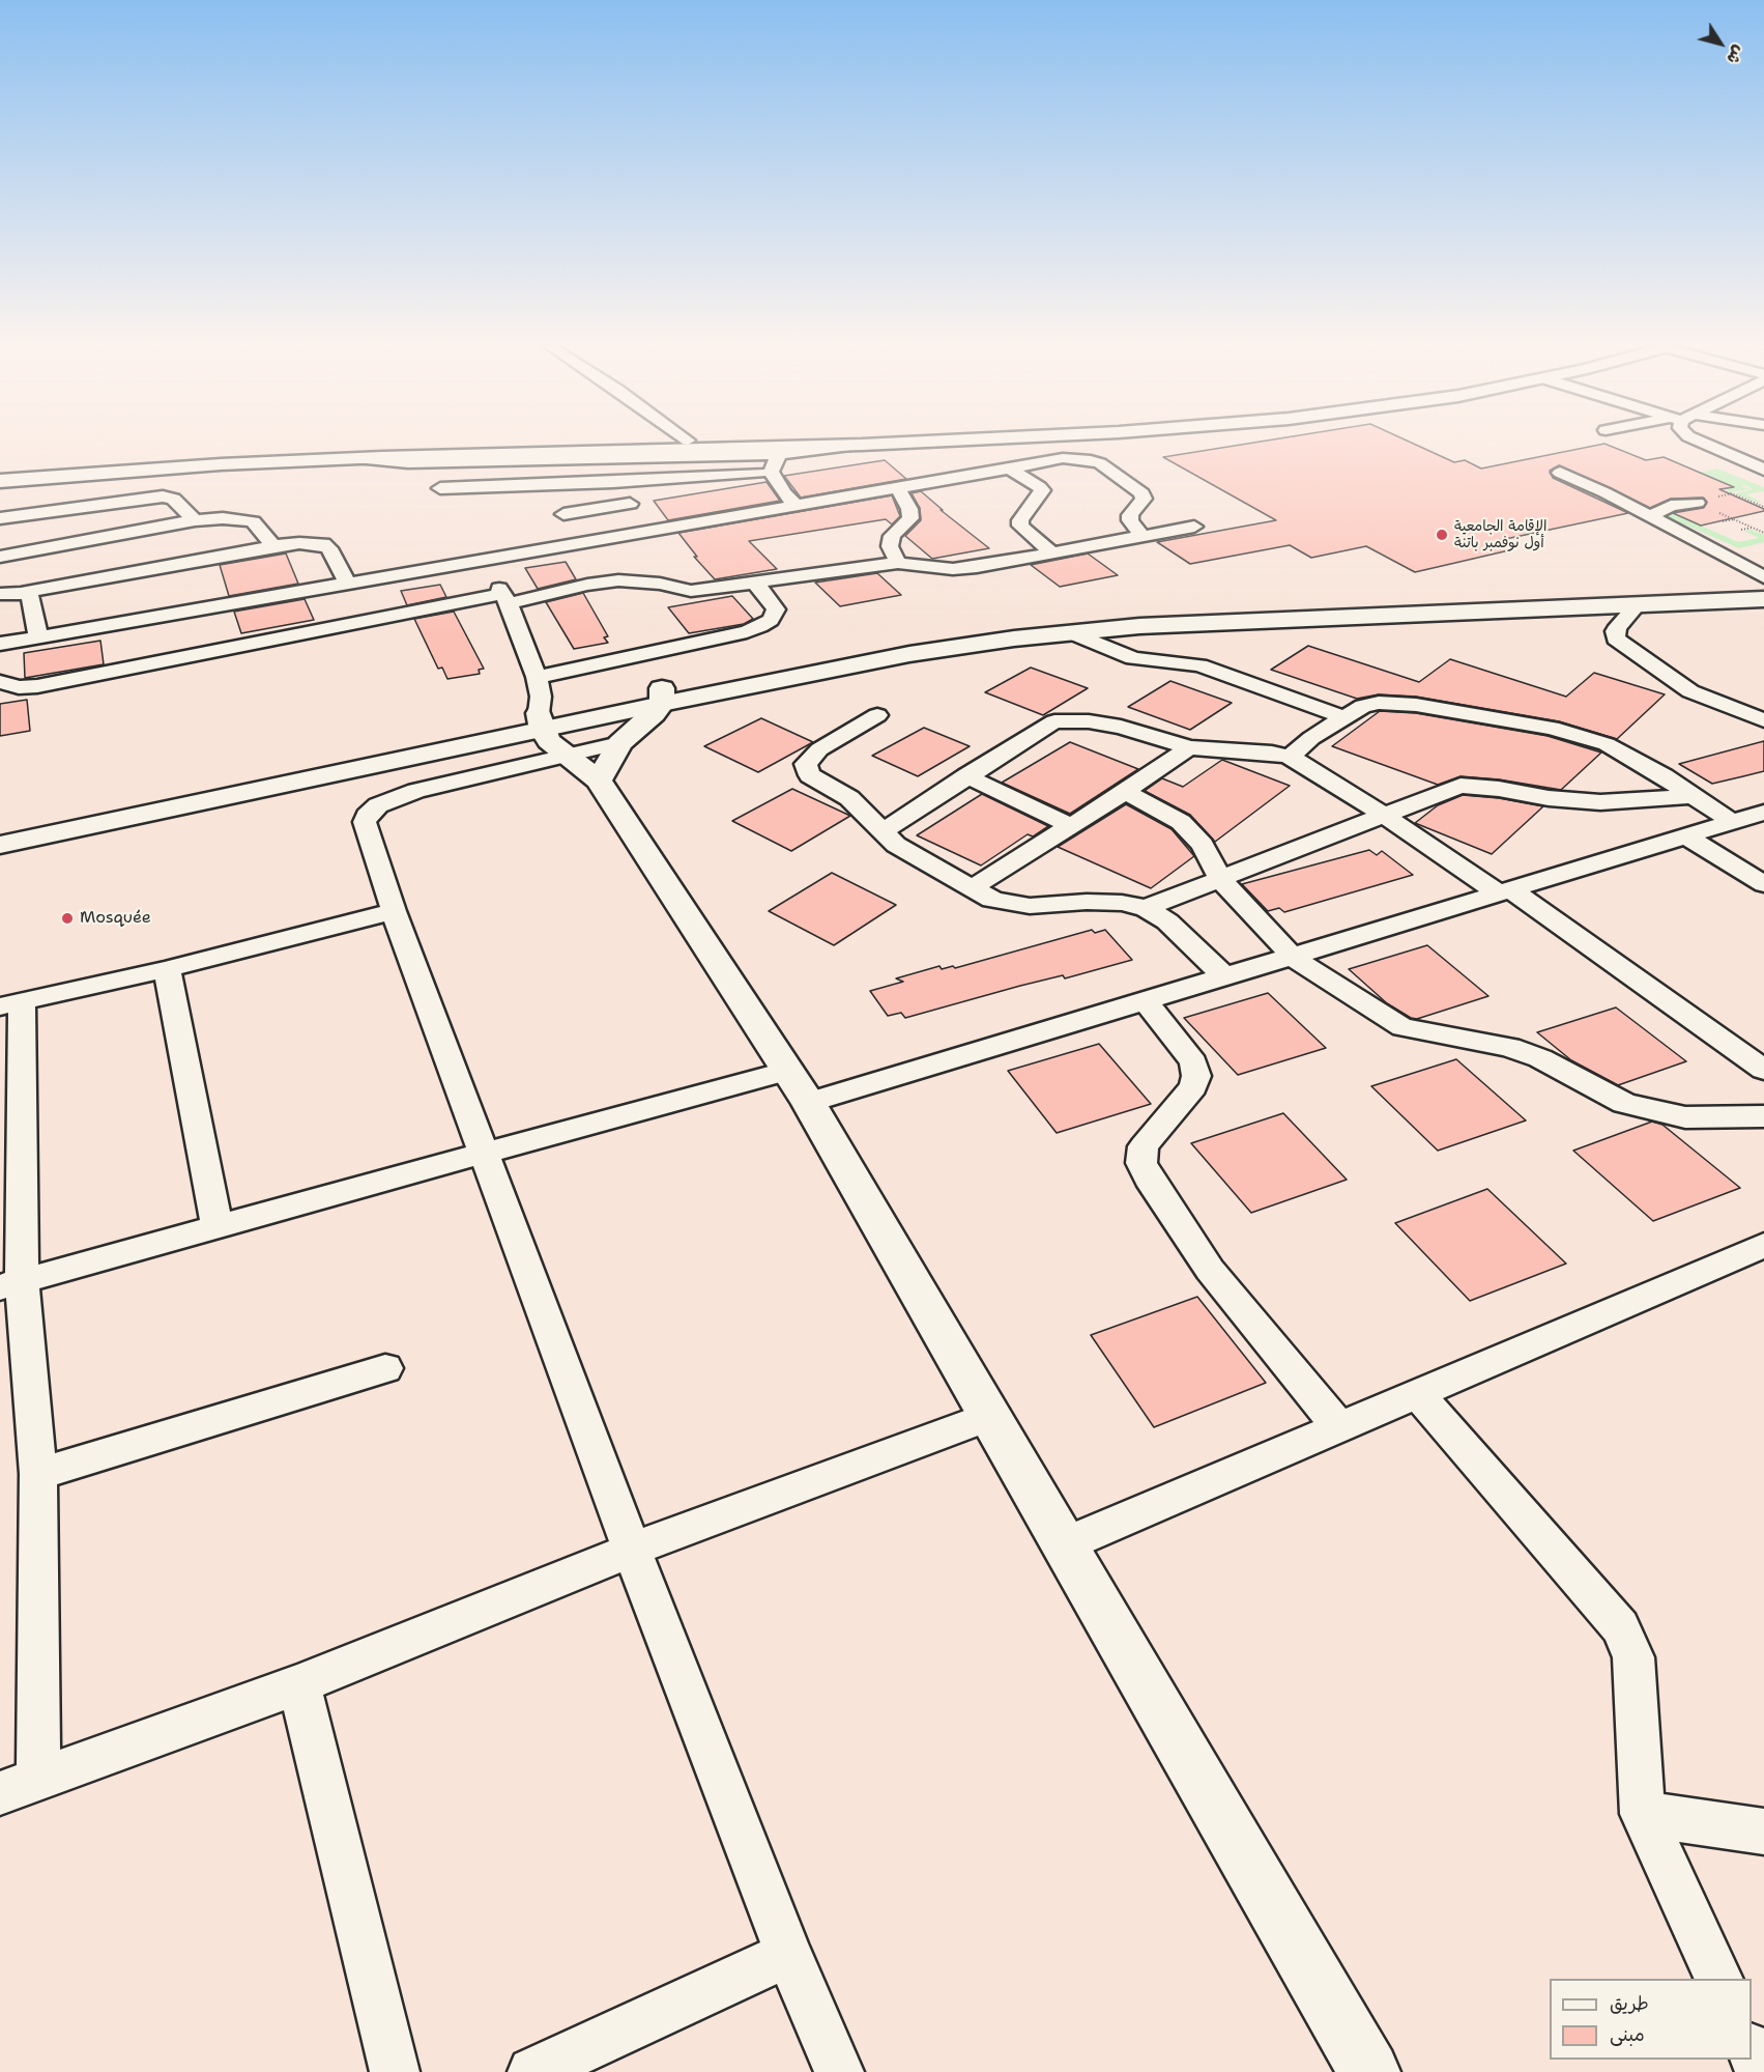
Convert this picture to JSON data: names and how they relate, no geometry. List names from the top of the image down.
{
  "places": ["الإقامة الجامعية أول نوفمبر باتنة", "Mosquée"],
  "legend": ["طريق", "مبنى"],
  "north": "bottom right"
}
